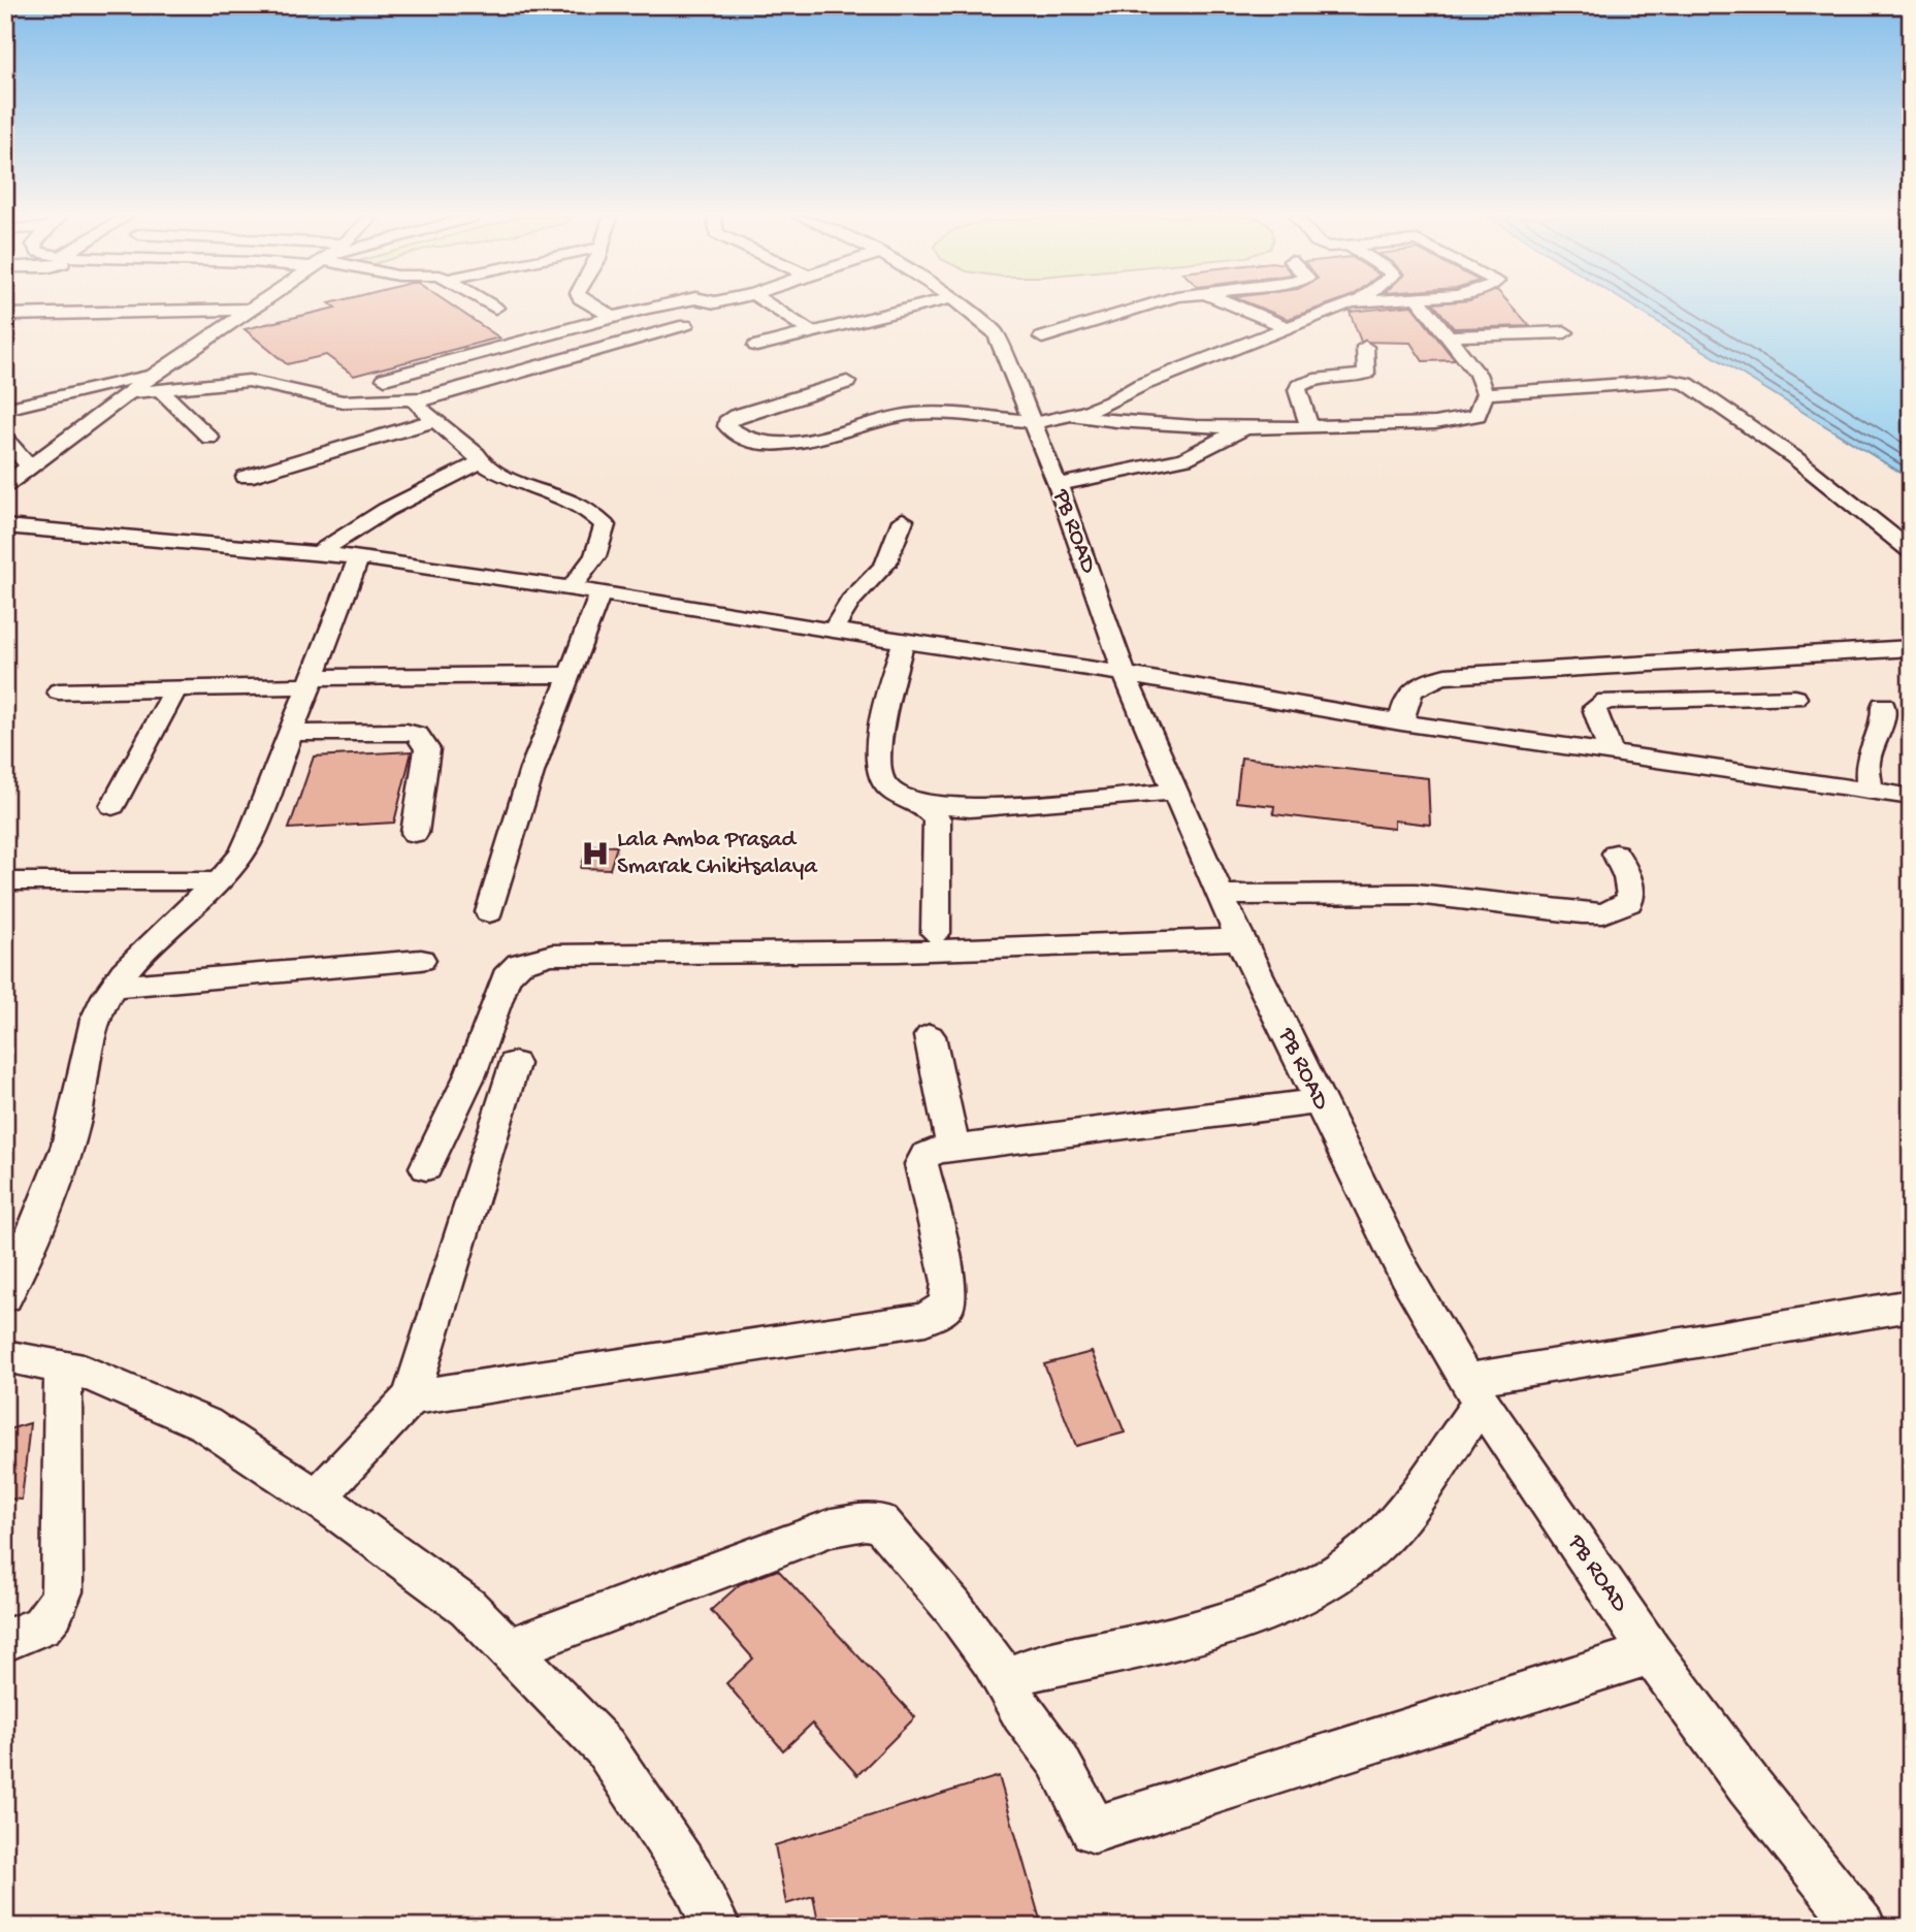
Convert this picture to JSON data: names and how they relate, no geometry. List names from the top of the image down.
{
  "streets": {
    "street": ["PB ROAD"]
  },
  "places": {
    "hospital": ["Lala Amba Prasad Smarak Chikitsalaya"]
  }
}
